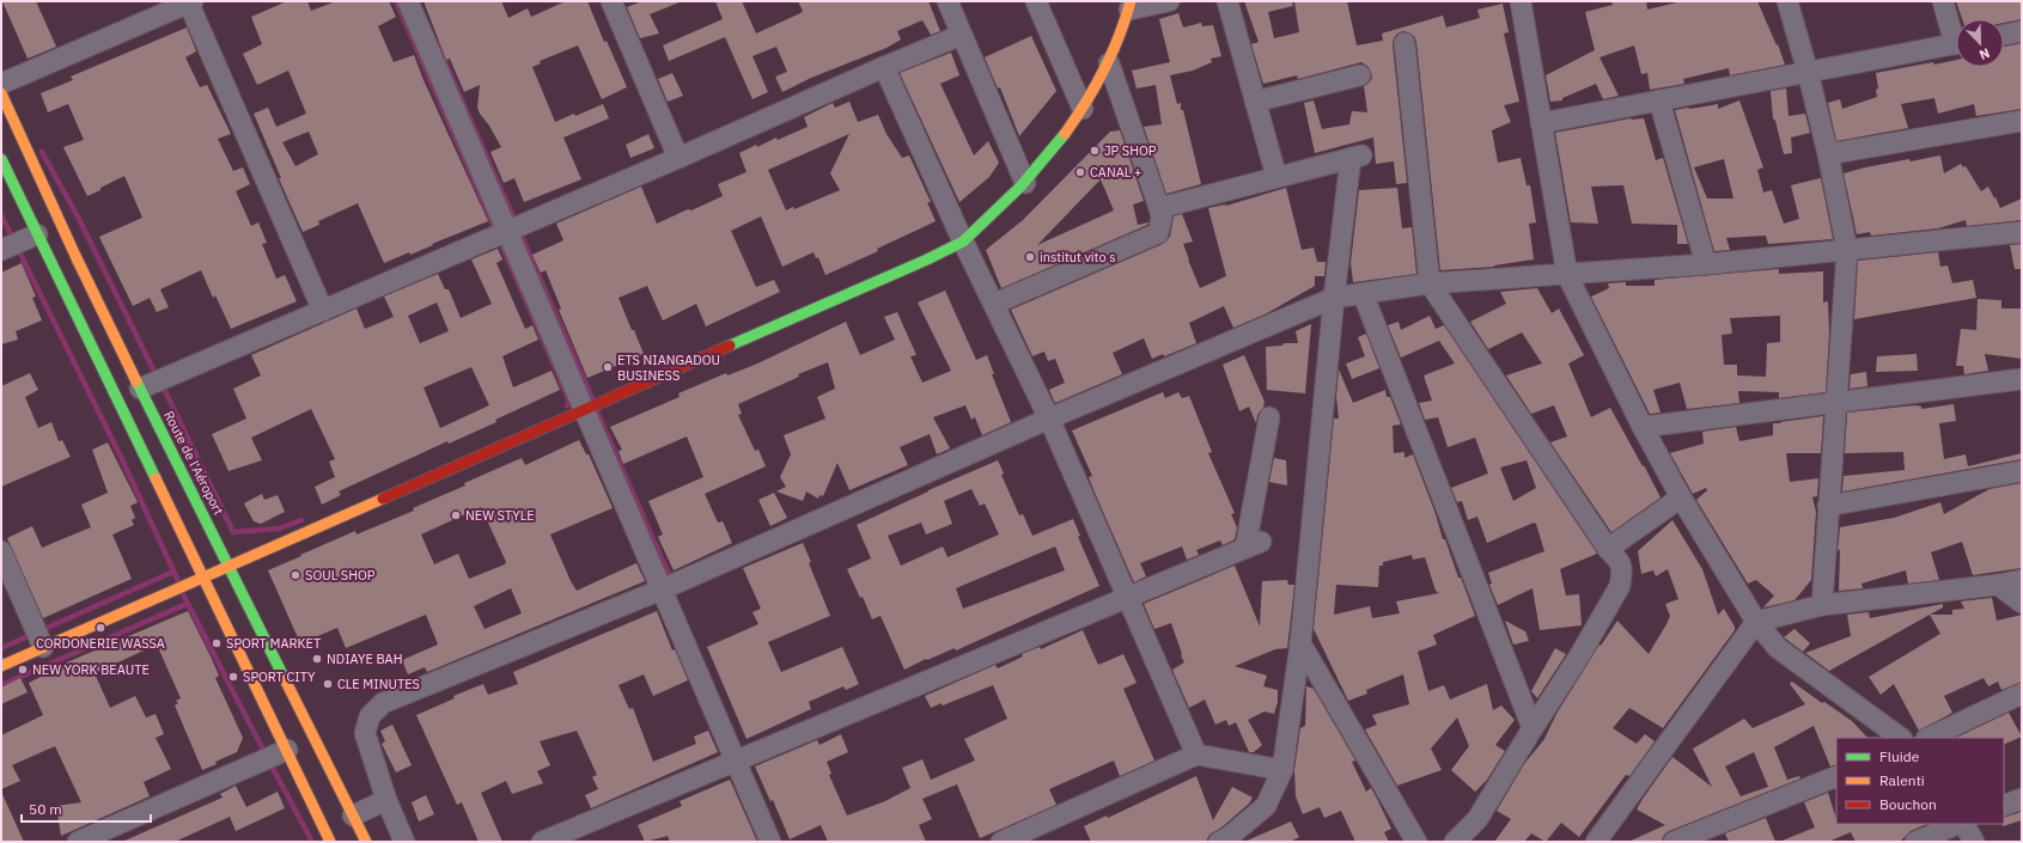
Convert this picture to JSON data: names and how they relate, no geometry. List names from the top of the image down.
{
  "streets": {
    "main road": ["Route de l'Aéroport"]
  },
  "places": [
    "JP SHOP",
    "CANAL +",
    "institut vito s",
    "ETS NIANGADOU BUSINESS",
    "NEW STYLE",
    "SOUL SHOP",
    "CORDONERIE WASSA",
    "SPORT MARKET",
    "NDIAYE BAH",
    "NEW YORK BEAUTE",
    "SPORT CITY",
    "CLE MINUTES"
  ],
  "legend": ["Fluide", "Ralenti", "Bouchon"],
  "scale_bar": "50 m",
  "north": "bottom right"
}
